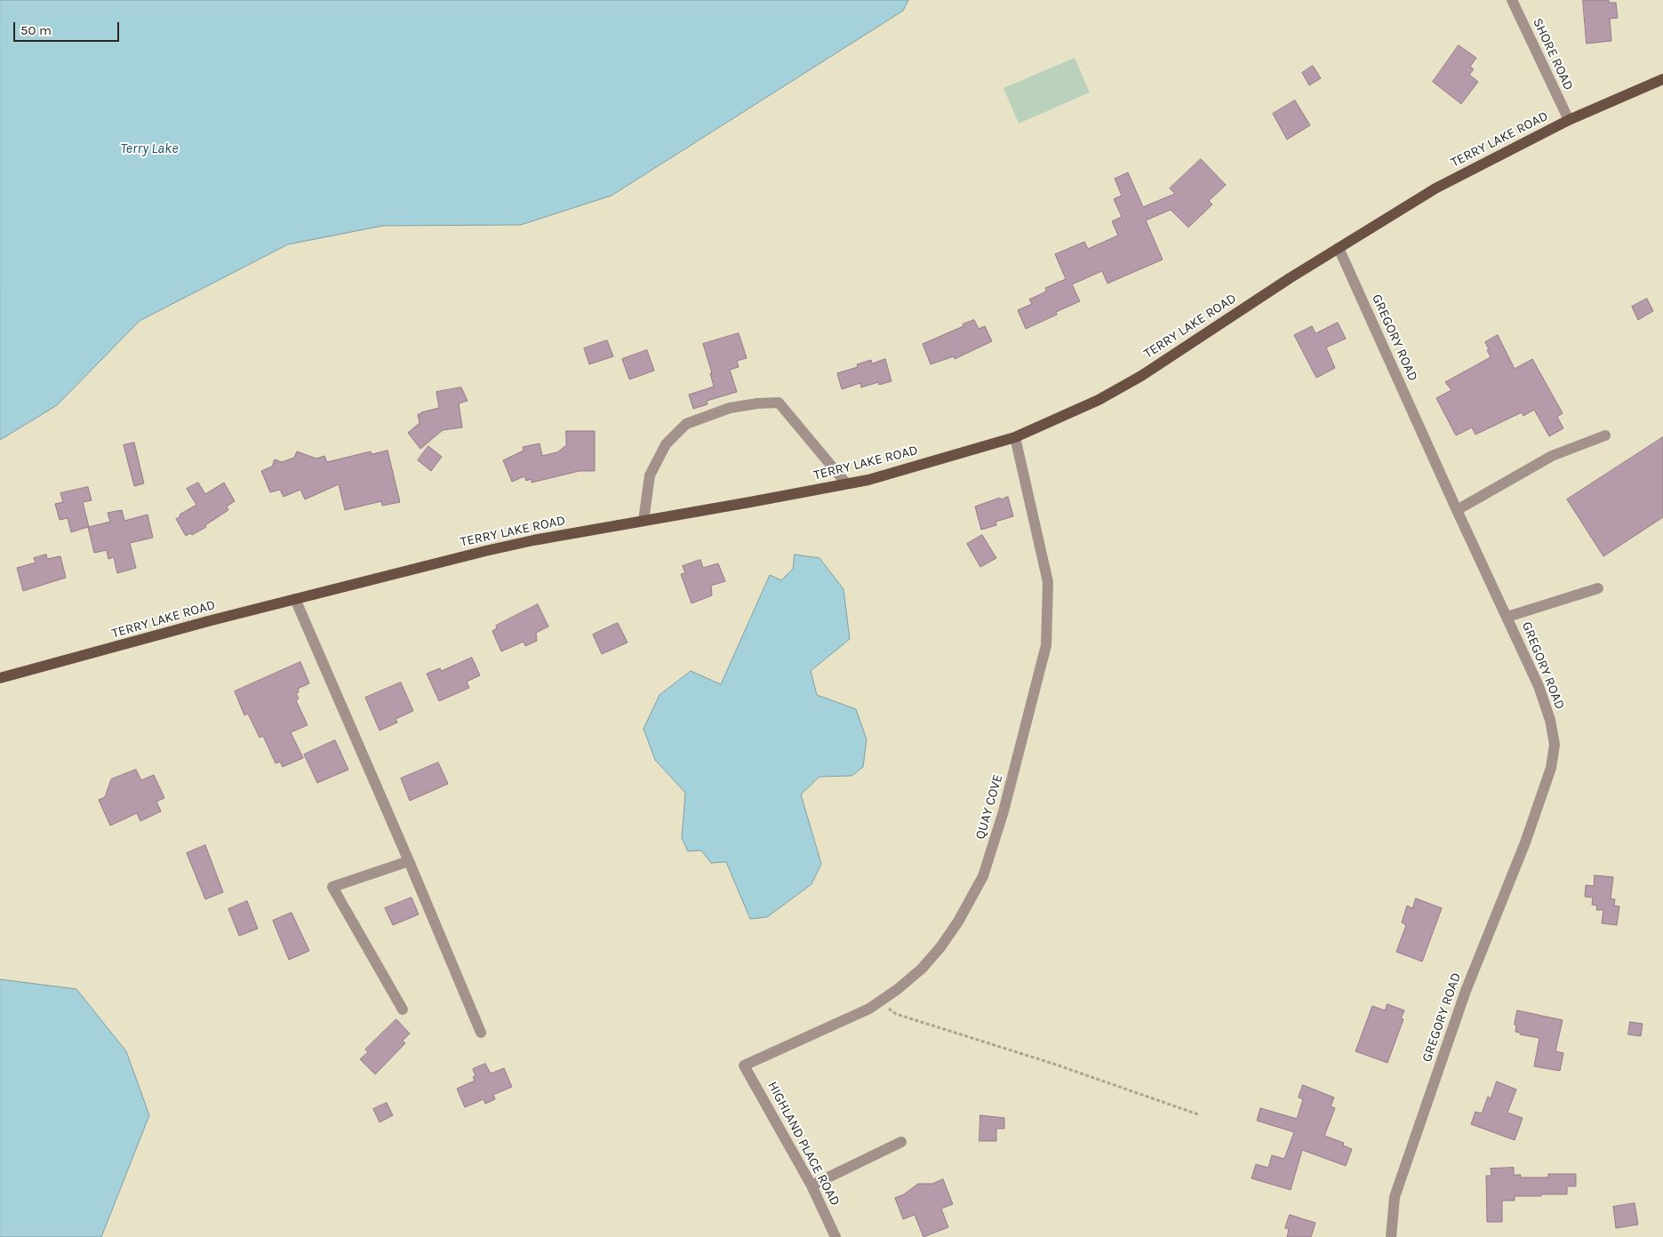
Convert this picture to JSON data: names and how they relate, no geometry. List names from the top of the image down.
{
  "streets": {
    "main road": ["TERRY LAKE ROAD"],
    "street": [
      "SHORE ROAD",
      "GREGORY ROAD",
      "QUAY COVE",
      "HIGHLAND PLACE ROAD"
    ]
  },
  "crossings": [
    ["SHORE ROAD", "TERRY LAKE ROAD"],
    ["TERRY LAKE ROAD", "GREGORY ROAD"],
    ["TERRY LAKE ROAD", "QUAY COVE"],
    ["QUAY COVE", "HIGHLAND PLACE ROAD"]
  ],
  "water": ["Terry Lake"],
  "scale_bar": "50 m"
}
